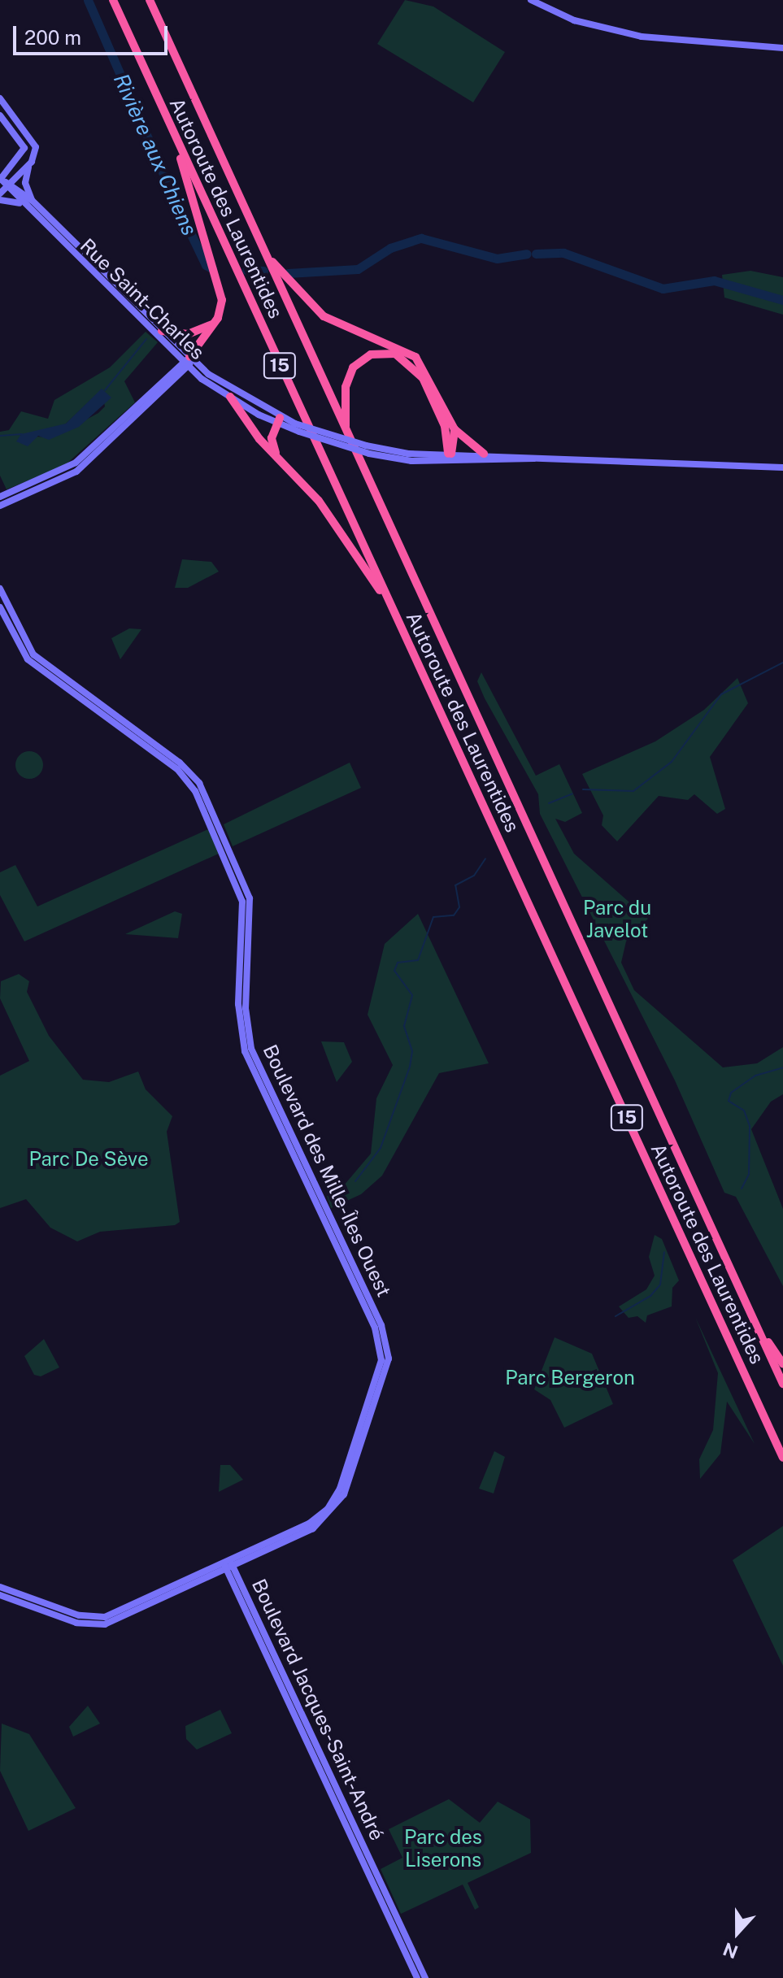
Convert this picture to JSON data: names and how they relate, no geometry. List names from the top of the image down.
{
  "streets": {
    "highway": ["Autoroute des Laurentides", "15"],
    "street": ["Rue Saint-Charles", "Boulevard des Mille-Îles Ouest", "Boulevard Jacques-Saint-André"]
  },
  "crossings": [
    ["Boulevard des Mille-Îles Ouest", "Boulevard Jacques-Saint-André"]
  ],
  "water": ["Rivière aux Chiens"],
  "parks": [
    "Parc du Javelot",
    "Parc De Sève",
    "Parc Bergeron",
    "Parc des Liserons"
  ],
  "scale_bar": "200 m",
  "north": "bottom"
}
